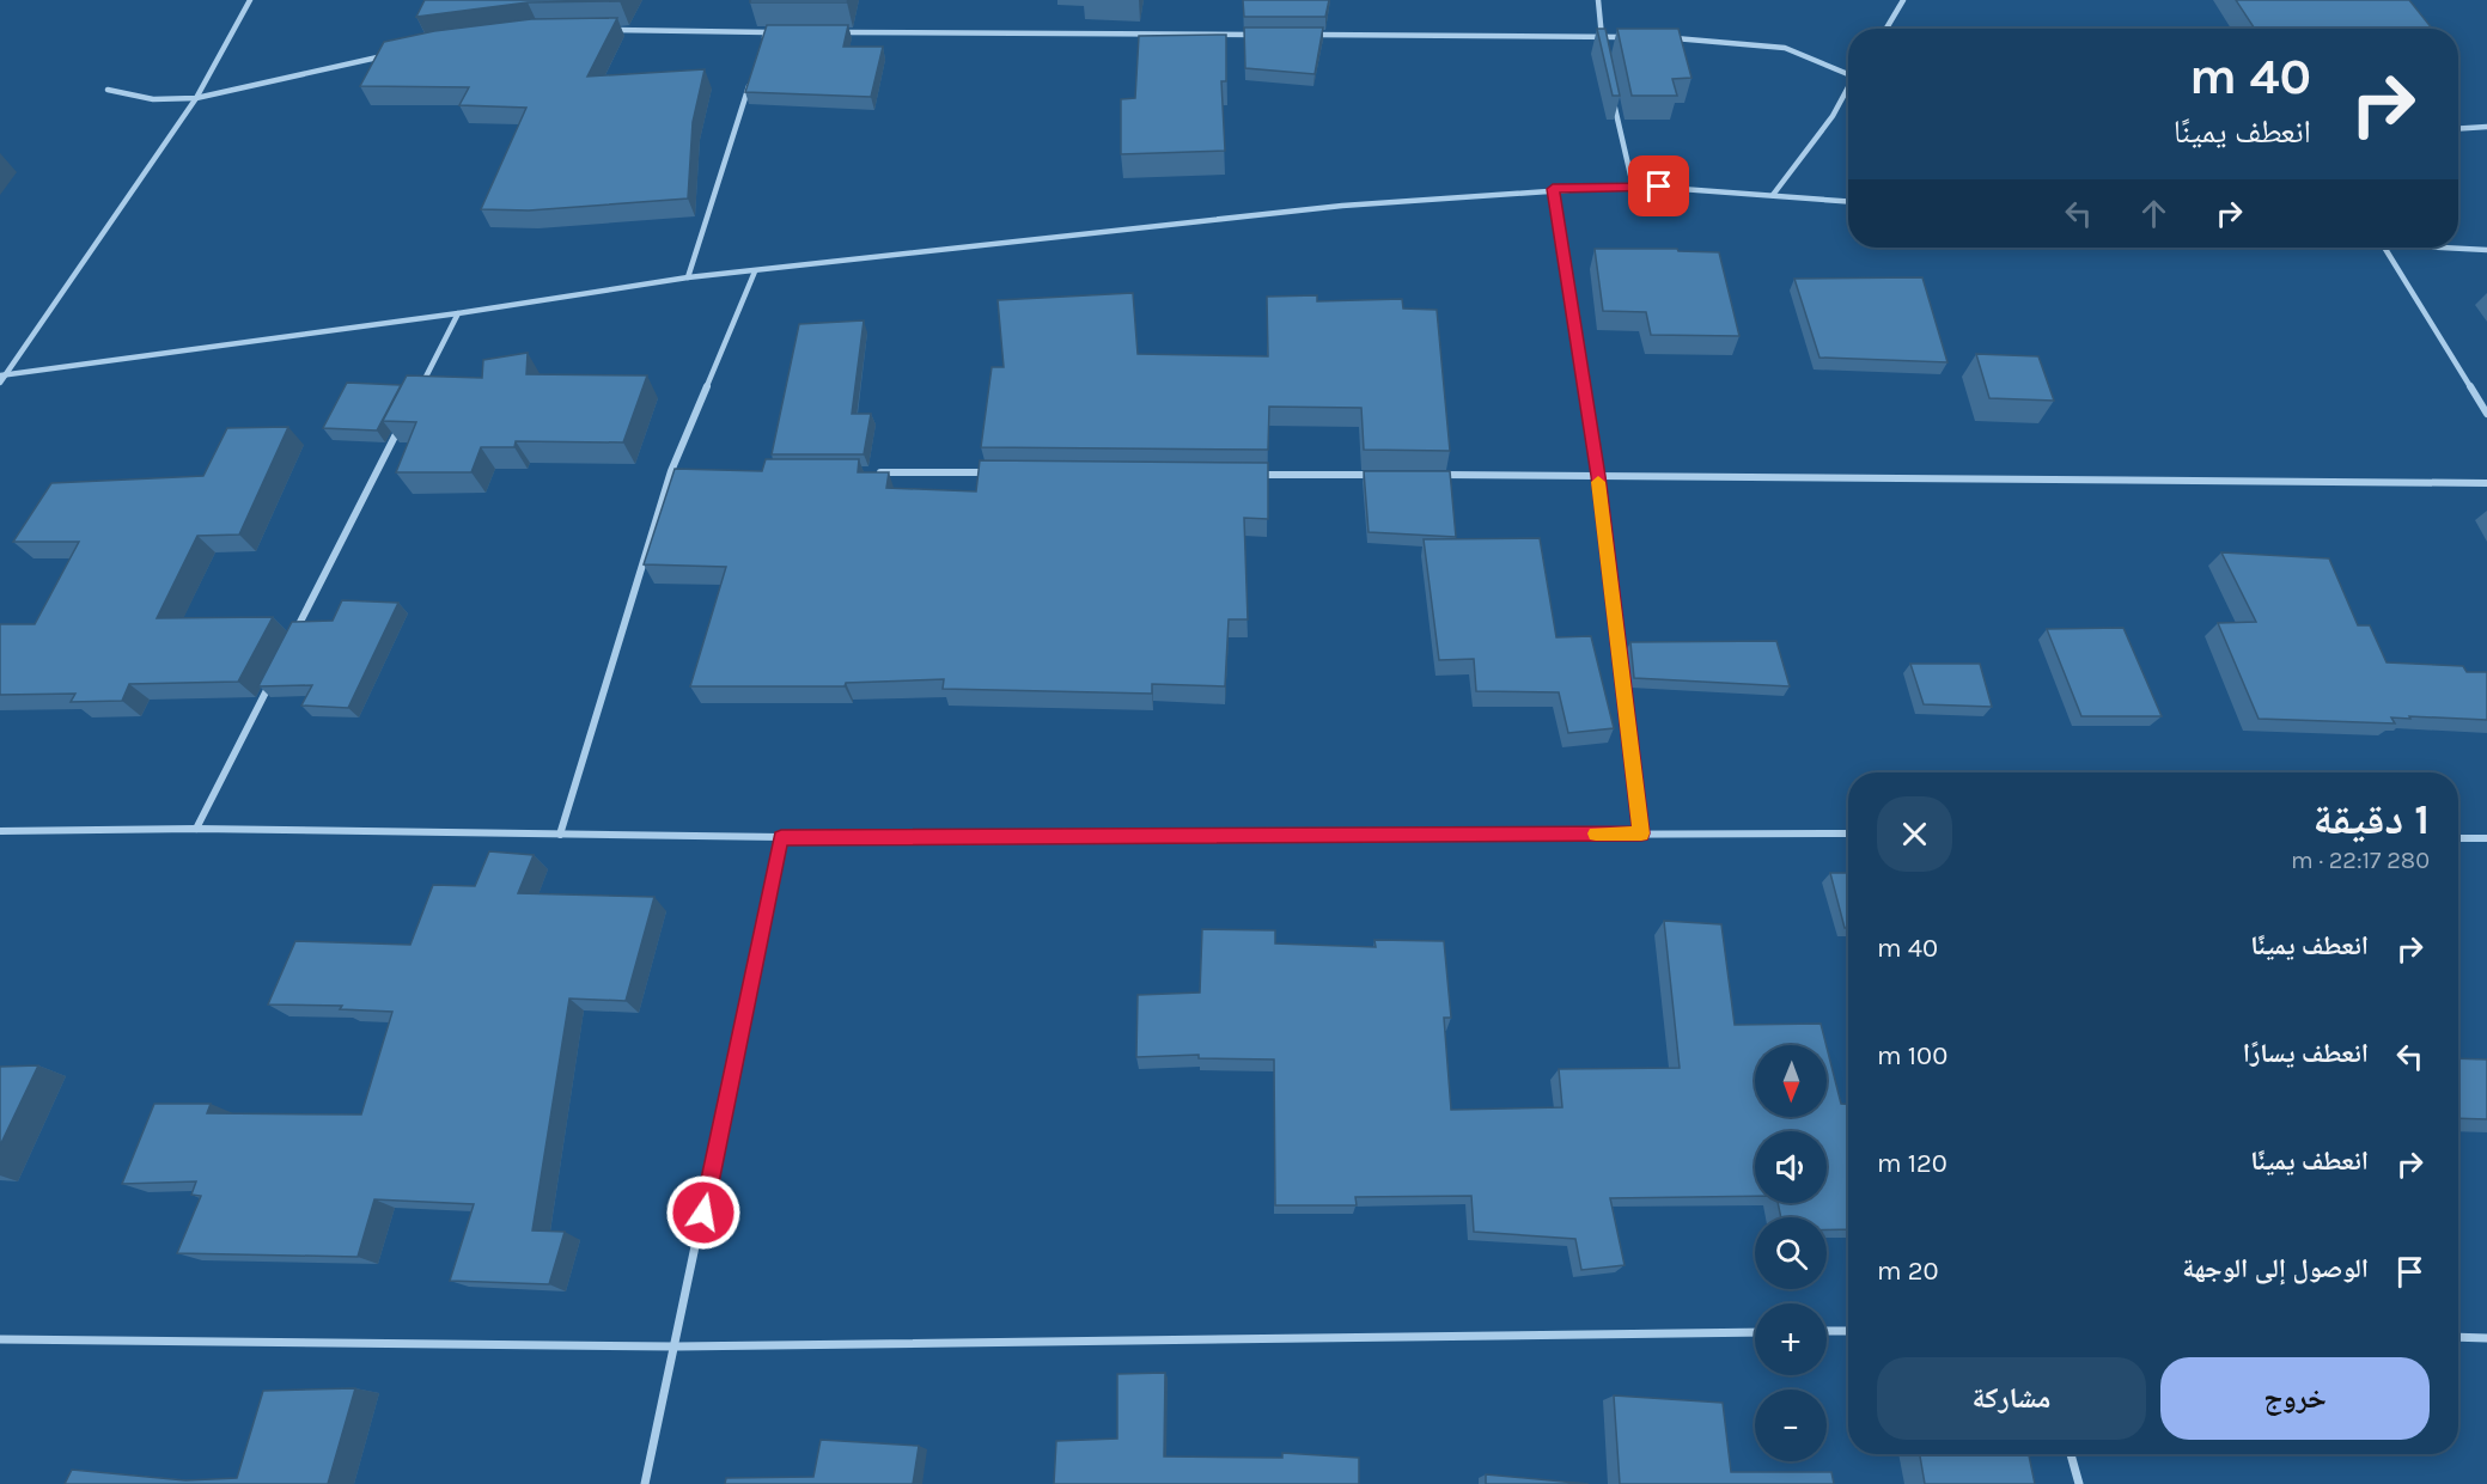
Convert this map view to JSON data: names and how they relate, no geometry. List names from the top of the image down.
{
  "north": "bottom",
  "page": {
    "turn": ["40 m", "انعطف يمينًا"],
    "heading": ["1 دقيقة", "280 m · 22:17"],
    "list": [
      {
        "name": "انعطف يمينًا",
        "value": "40 m"
      },
      {
        "name": "انعطف يسارًا",
        "value": "100 m"
      },
      {
        "name": "انعطف يمينًا",
        "value": "120 m"
      },
      {
        "name": "الوصول إلى الوجهة",
        "value": "20 m"
      }
    ],
    "map_buttons": ["+", "−"],
    "buttons": ["خروج", "مشاركة"]
  }
}
